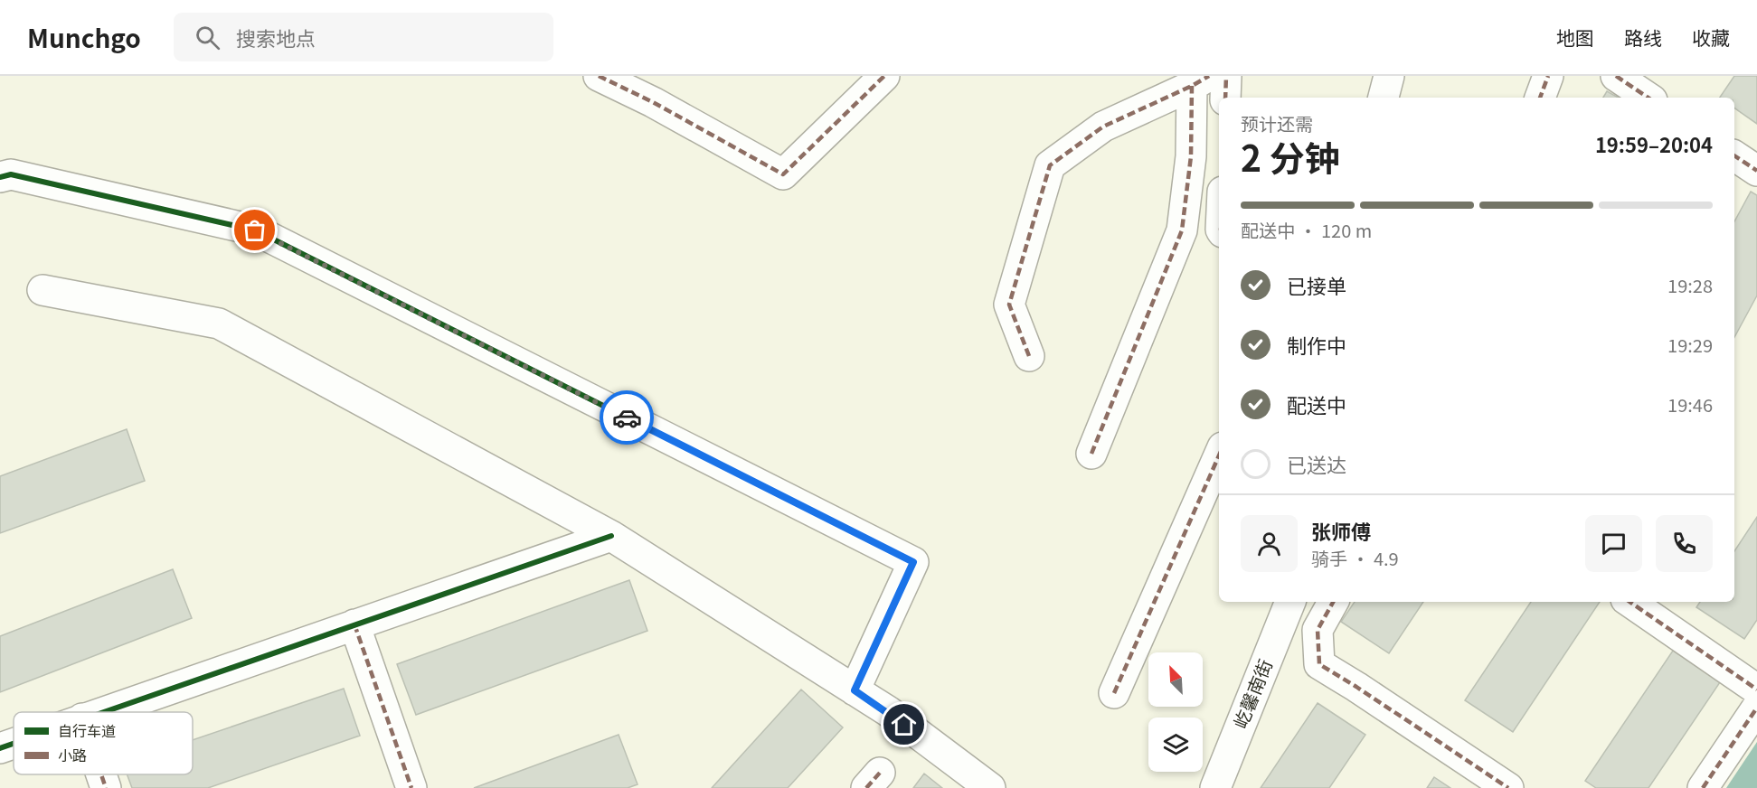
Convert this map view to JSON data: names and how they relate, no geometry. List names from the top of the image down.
{
  "streets": {
    "street": ["屹馨南街"]
  },
  "legend": ["自行车道", "小路"],
  "north": "top left",
  "page": {
    "header": "Munchgo",
    "search": "搜索地点",
    "nav": ["地图", "路线", "收藏"],
    "heading": ["2 分钟", "预计还需", "19:59–20:04"],
    "panel": ["张师傅", "骑手 · 4.9"],
    "bar": "配送中 · 120 m",
    "list": [
      ["已接单", "19:28"],
      ["制作中", "19:29"],
      ["配送中", "19:46"],
      "已送达"
    ]
  }
}
